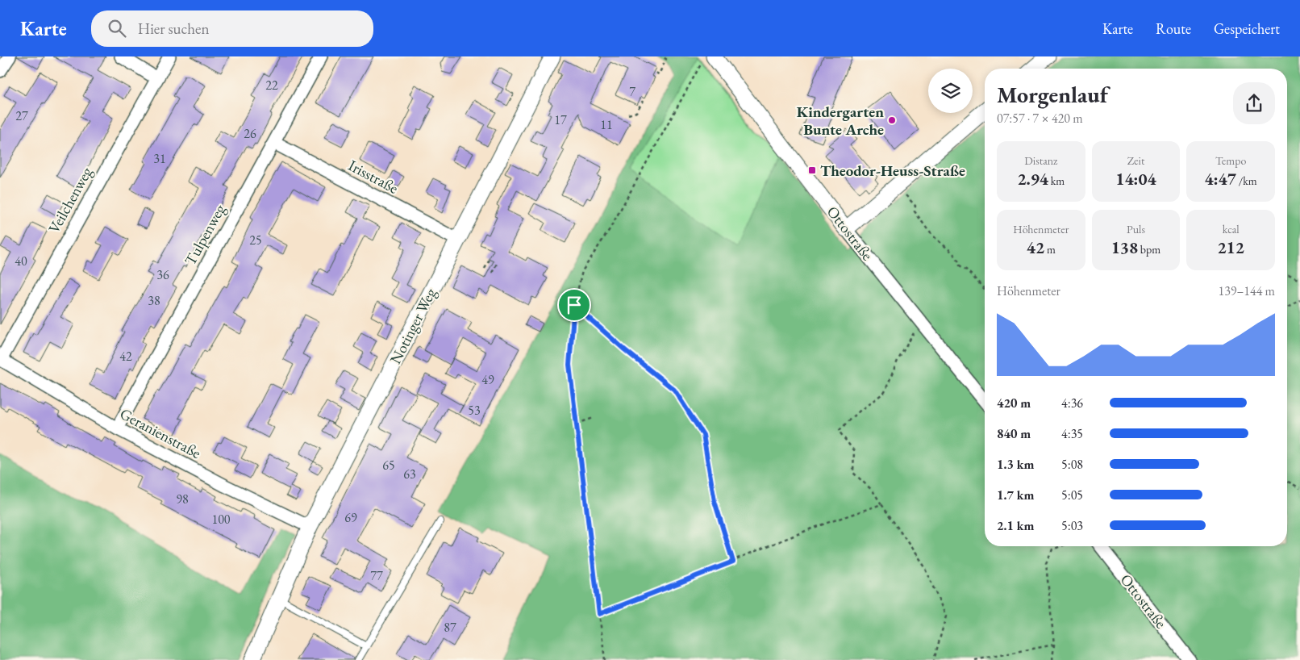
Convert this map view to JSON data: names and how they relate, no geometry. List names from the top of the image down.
{
  "streets": {
    "street": [
      "Irisstraße",
      "Veilchenweg",
      "Ottostraße",
      "Tulpenweg",
      "Notinger Weg",
      "Geranienstraße"
    ]
  },
  "crossings": [
    ["Irisstraße", "Tulpenweg"],
    ["Irisstraße", "Notinger Weg"],
    ["Veilchenweg", "Geranienstraße"],
    ["Tulpenweg", "Geranienstraße"],
    ["Notinger Weg", "Geranienstraße"]
  ],
  "places": {
    "other": ["Kindergarten Bunte Arche"],
    "transit": ["Theodor-Heuss-Straße"]
  },
  "house_numbers": [
    "22",
    "7",
    "27",
    "17",
    "11",
    "26",
    "31",
    "25",
    "40",
    "36",
    "38",
    "42",
    "49",
    "53",
    "65",
    "63",
    "98",
    "69",
    "100",
    "77",
    "87"
  ],
  "page": {
    "header": "Karte",
    "search": "Hier suchen",
    "nav": ["Karte", "Route", "Gespeichert"],
    "heading": ["Morgenlauf", "07:57 · 7 × 420 m"],
    "stats": [
      ["Distanz", "2.94 km"],
      ["Zeit", "14:04"],
      ["Tempo", "4:47 /km"],
      ["Höhenmeter", "42 m"],
      ["Puls", "138 bpm"],
      ["kcal", "212"]
    ],
    "chart": ["Höhenmeter", "139–144 m"],
    "list": [
      {
        "name": "420 m",
        "note": "4:36"
      },
      {
        "name": "840 m",
        "note": "4:35"
      },
      {
        "name": "1.3 km",
        "note": "5:08"
      },
      {
        "name": "1.7 km",
        "note": "5:05"
      },
      {
        "name": "2.1 km",
        "note": "5:03"
      }
    ]
  }
}
